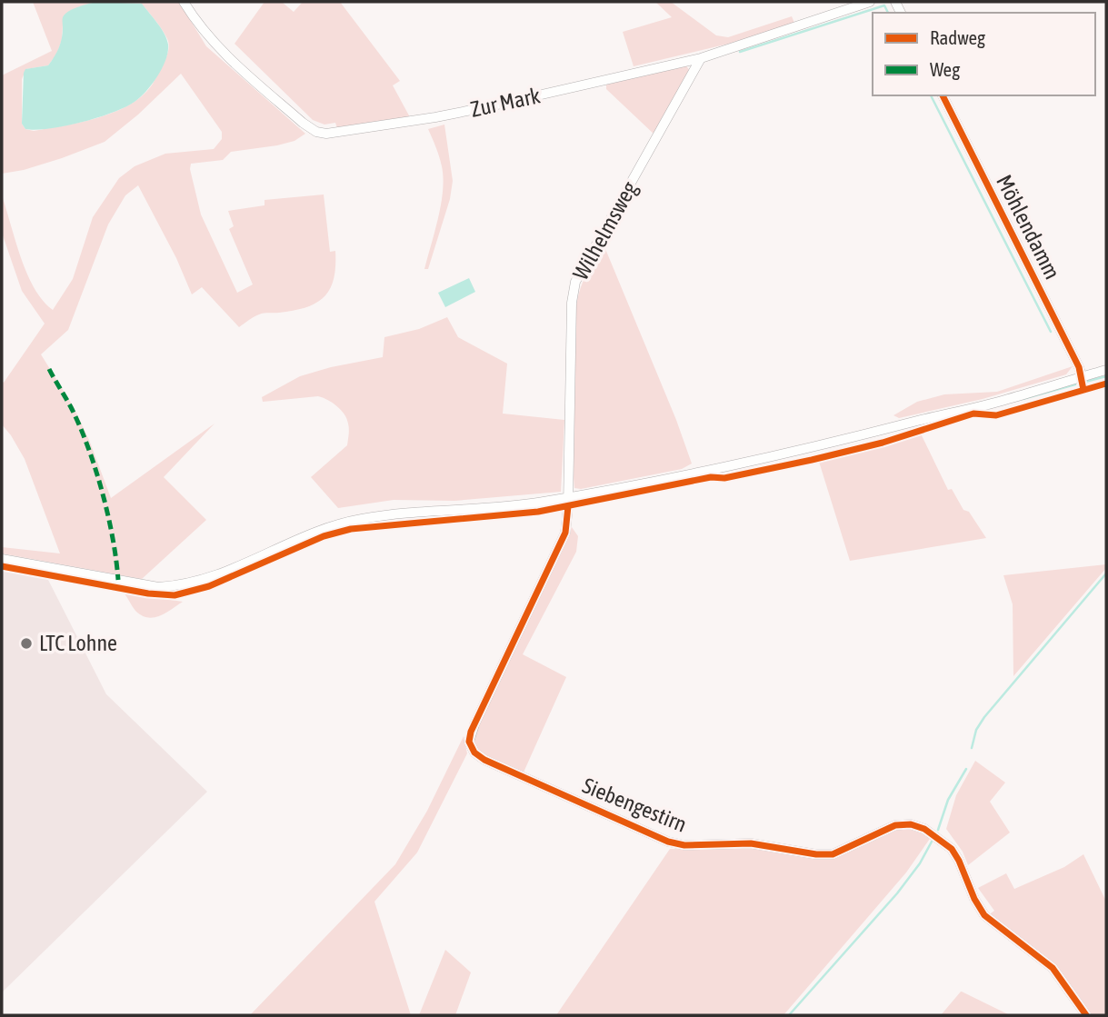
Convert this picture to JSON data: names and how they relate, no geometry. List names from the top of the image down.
{
  "streets": {
    "street": [
      "Zur Mark",
      "Möhlendamm",
      "Wilhelmsweg",
      "Siebengestirn"
    ]
  },
  "crossings": [
    ["Zur Mark", "Wilhelmsweg"],
    ["Wilhelmsweg", "Siebengestirn"]
  ],
  "places": ["LTC Lohne"],
  "legend": ["Radweg", "Weg"]
}
